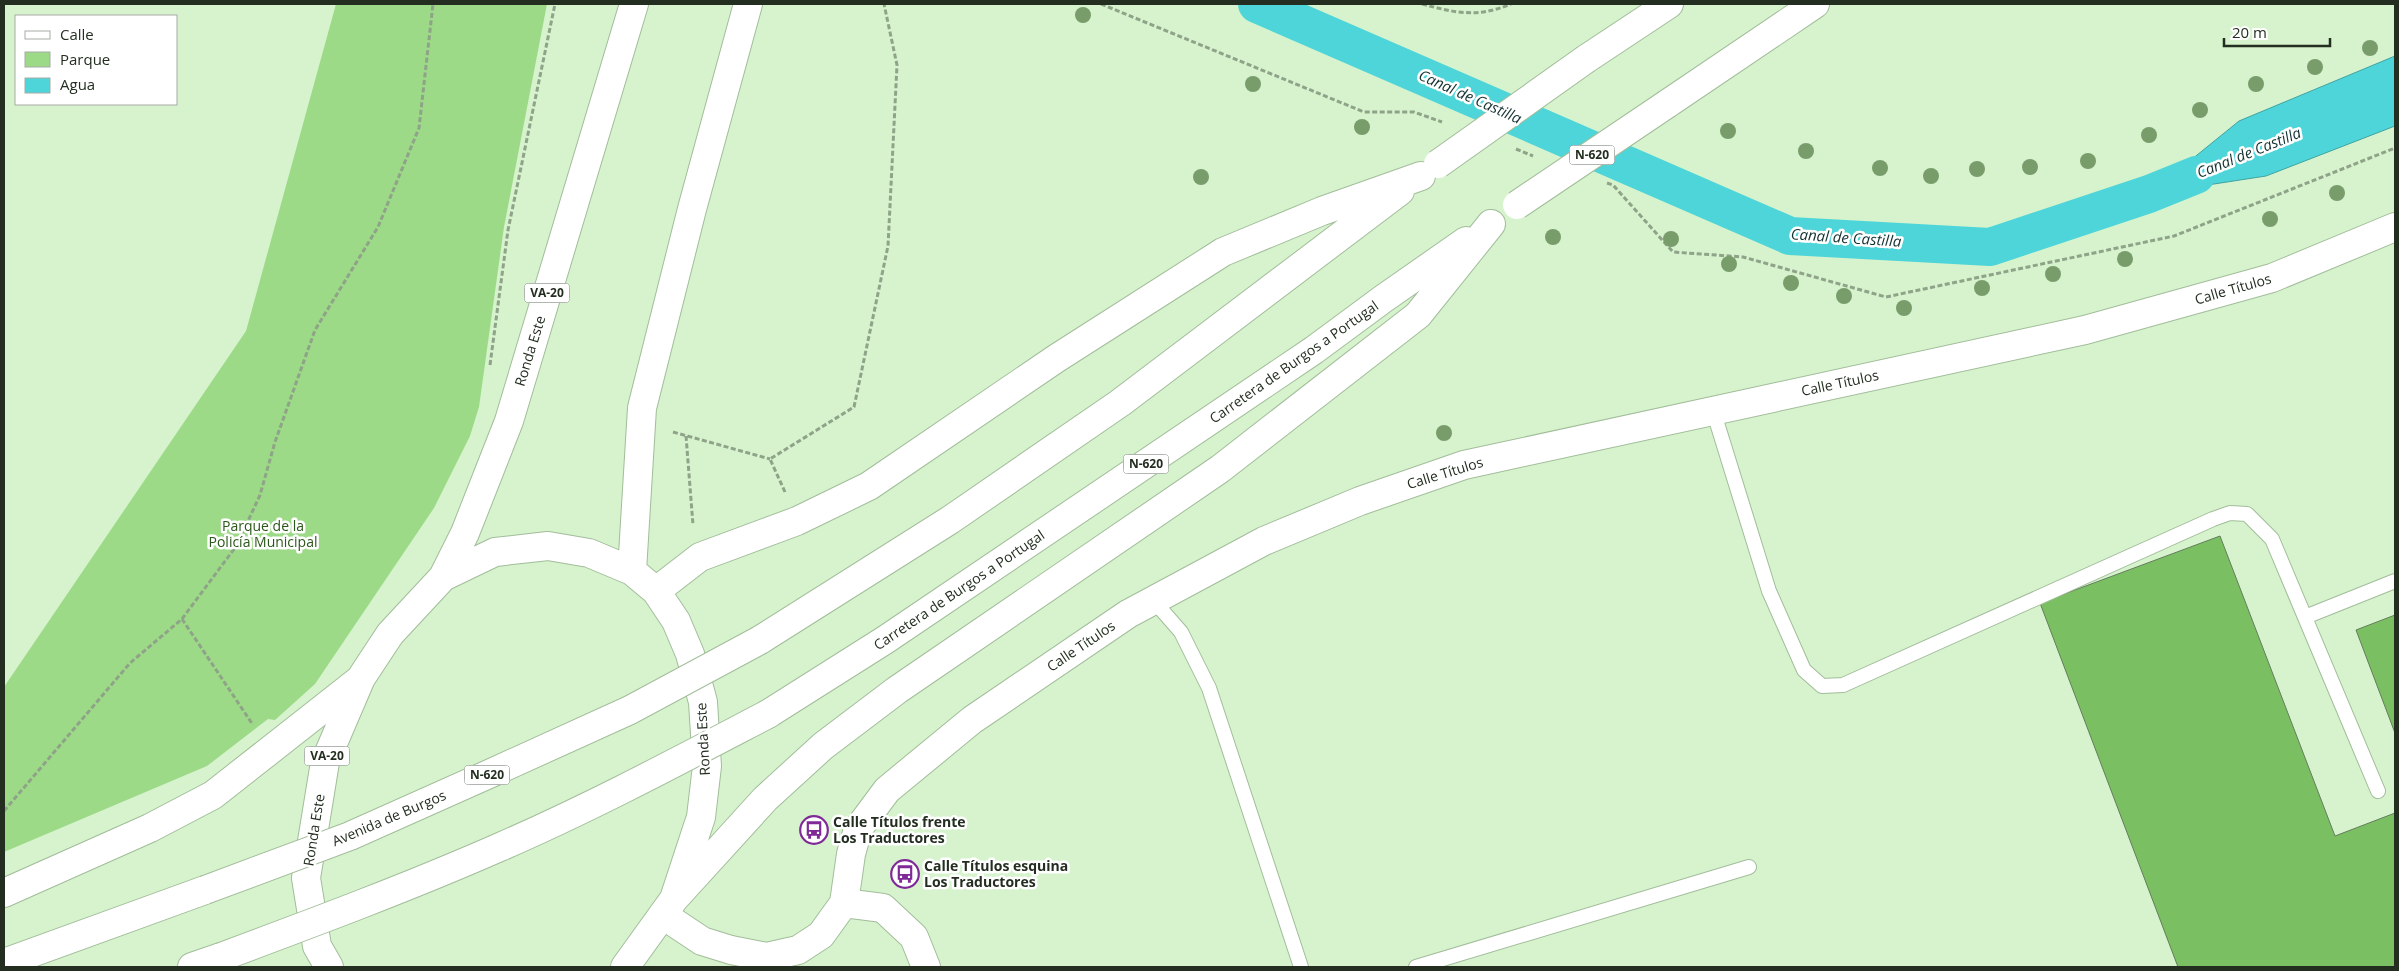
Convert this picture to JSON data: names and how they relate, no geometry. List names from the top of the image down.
{
  "streets": {
    "main road": [
      "N-620",
      "Calle Títulos",
      "VA-20",
      "Ronda Este",
      "Carretera de Burgos a Portugal",
      "Avenida de Burgos"
    ]
  },
  "crossings": [
    ["N-620", "Avenida de Burgos"],
    ["Calle Títulos", "Ronda Este"]
  ],
  "water": ["Canal de Castilla"],
  "parks": ["Parque de la Policía Municipal"],
  "places": {
    "bus stop": ["Calle Títulos frente Los Traductores", "Calle Títulos esquina Los Traductores"]
  },
  "legend": ["Calle", "Parque", "Agua"],
  "scale_bar": "20 m"
}
